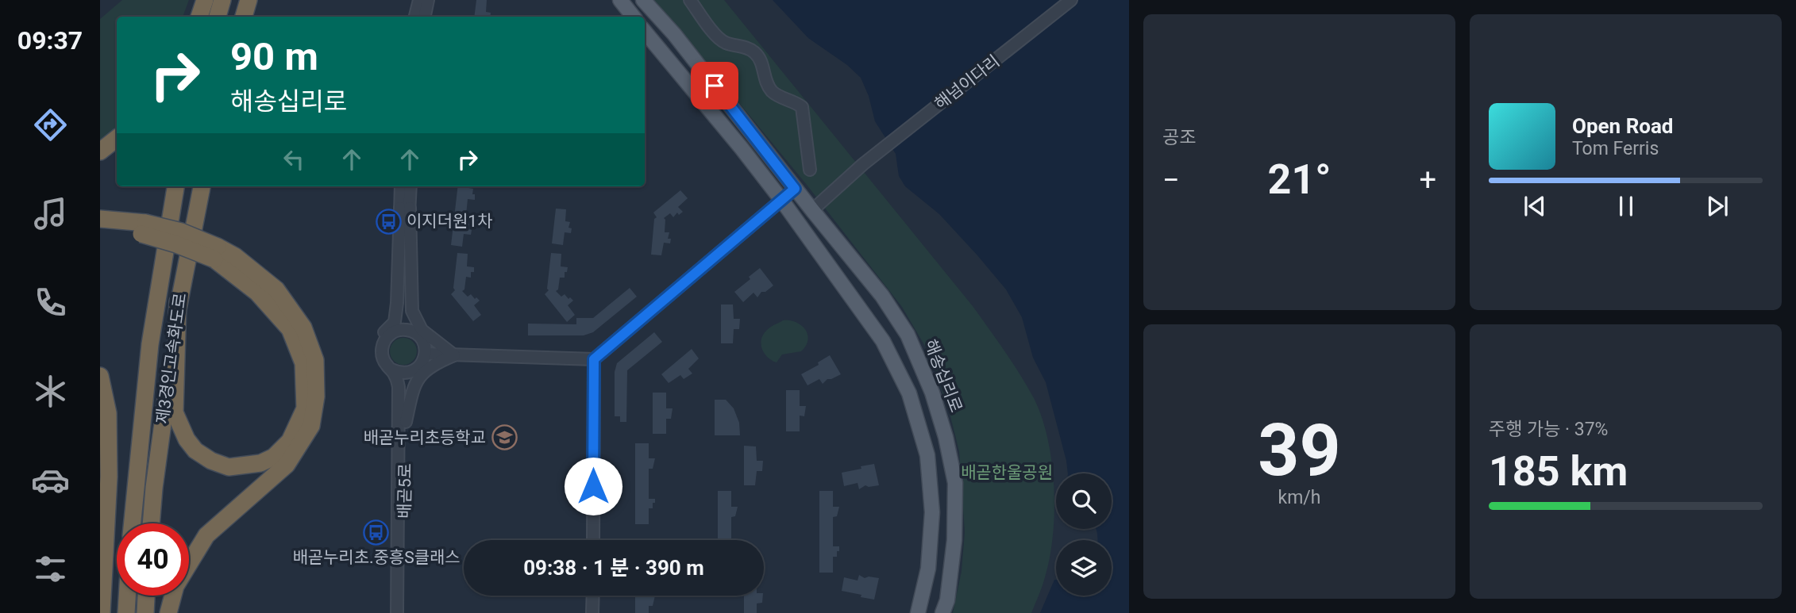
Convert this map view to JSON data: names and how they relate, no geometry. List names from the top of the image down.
{
  "streets": {
    "highway": ["제3경인고속화도로"],
    "main road": ["해송십리로"],
    "street": ["해넘이다리", "배곧5로"]
  },
  "crossings": [
    ["해넘이다리", "해송십리로"]
  ],
  "parks": ["배곧한울공원"],
  "places": {
    "bus stop": ["이지더원1차", "배곧누리초.중흥S클래스"],
    "school or university": ["배곧누리초등학교"]
  },
  "page": {
    "tabs": "09:37",
    "tile": [
      "공조",
      ["39", "km/h"],
      ["주행 가능 · 37%", "185 km"]
    ],
    "turn": ["90 m", "해송십리로"],
    "song": ["Open Road", "Tom Ferris"],
    "heat": ["−", "21°", "+"],
    "limit": "40",
    "trip": "09:38 · 1 분 · 390 m"
  }
}
